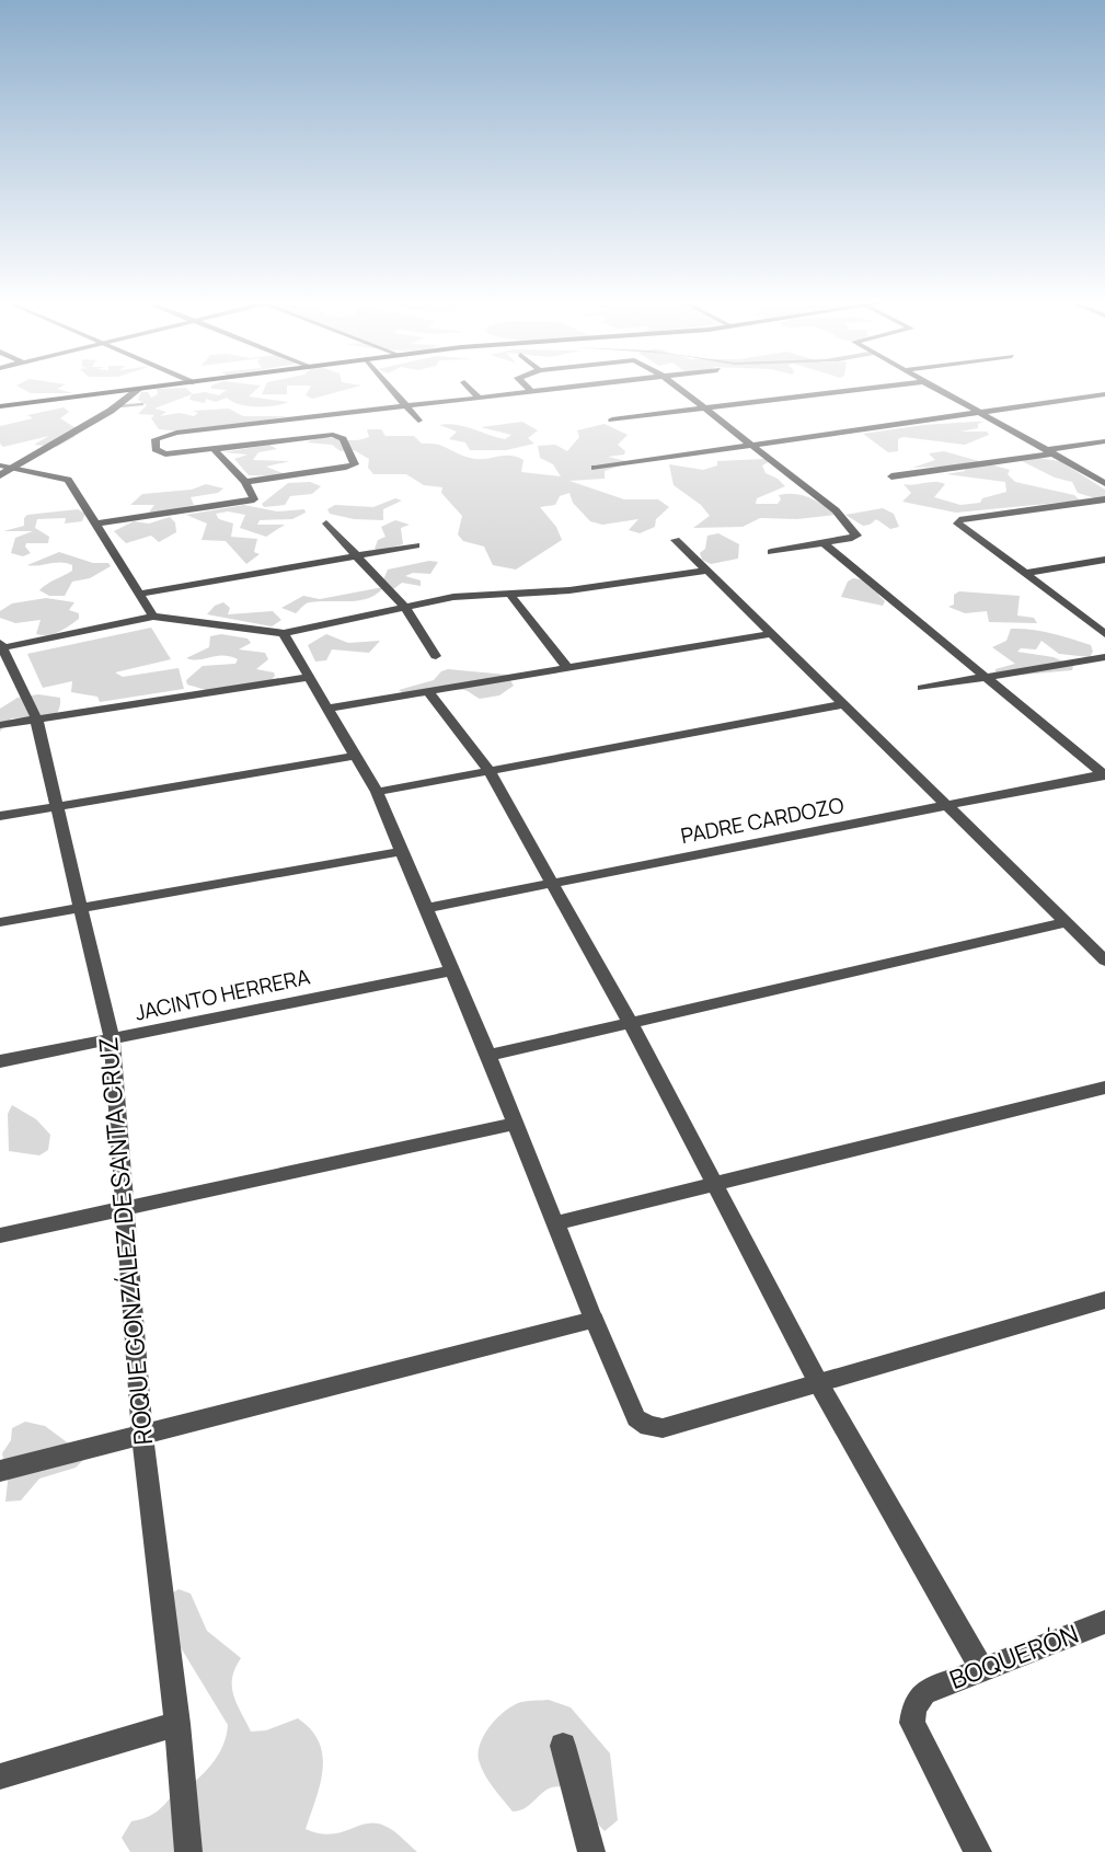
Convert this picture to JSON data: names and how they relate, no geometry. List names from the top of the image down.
{
  "streets": {
    "street": [
      "PADRE CARDOZO",
      "JACINTO HERRERA",
      "ROQUE GONZÁLEZ DE SANTA CRUZ",
      "BOQUERÓN"
    ]
  },
  "crossings": [
    ["JACINTO HERRERA", "ROQUE GONZÁLEZ DE SANTA CRUZ"]
  ]
}
